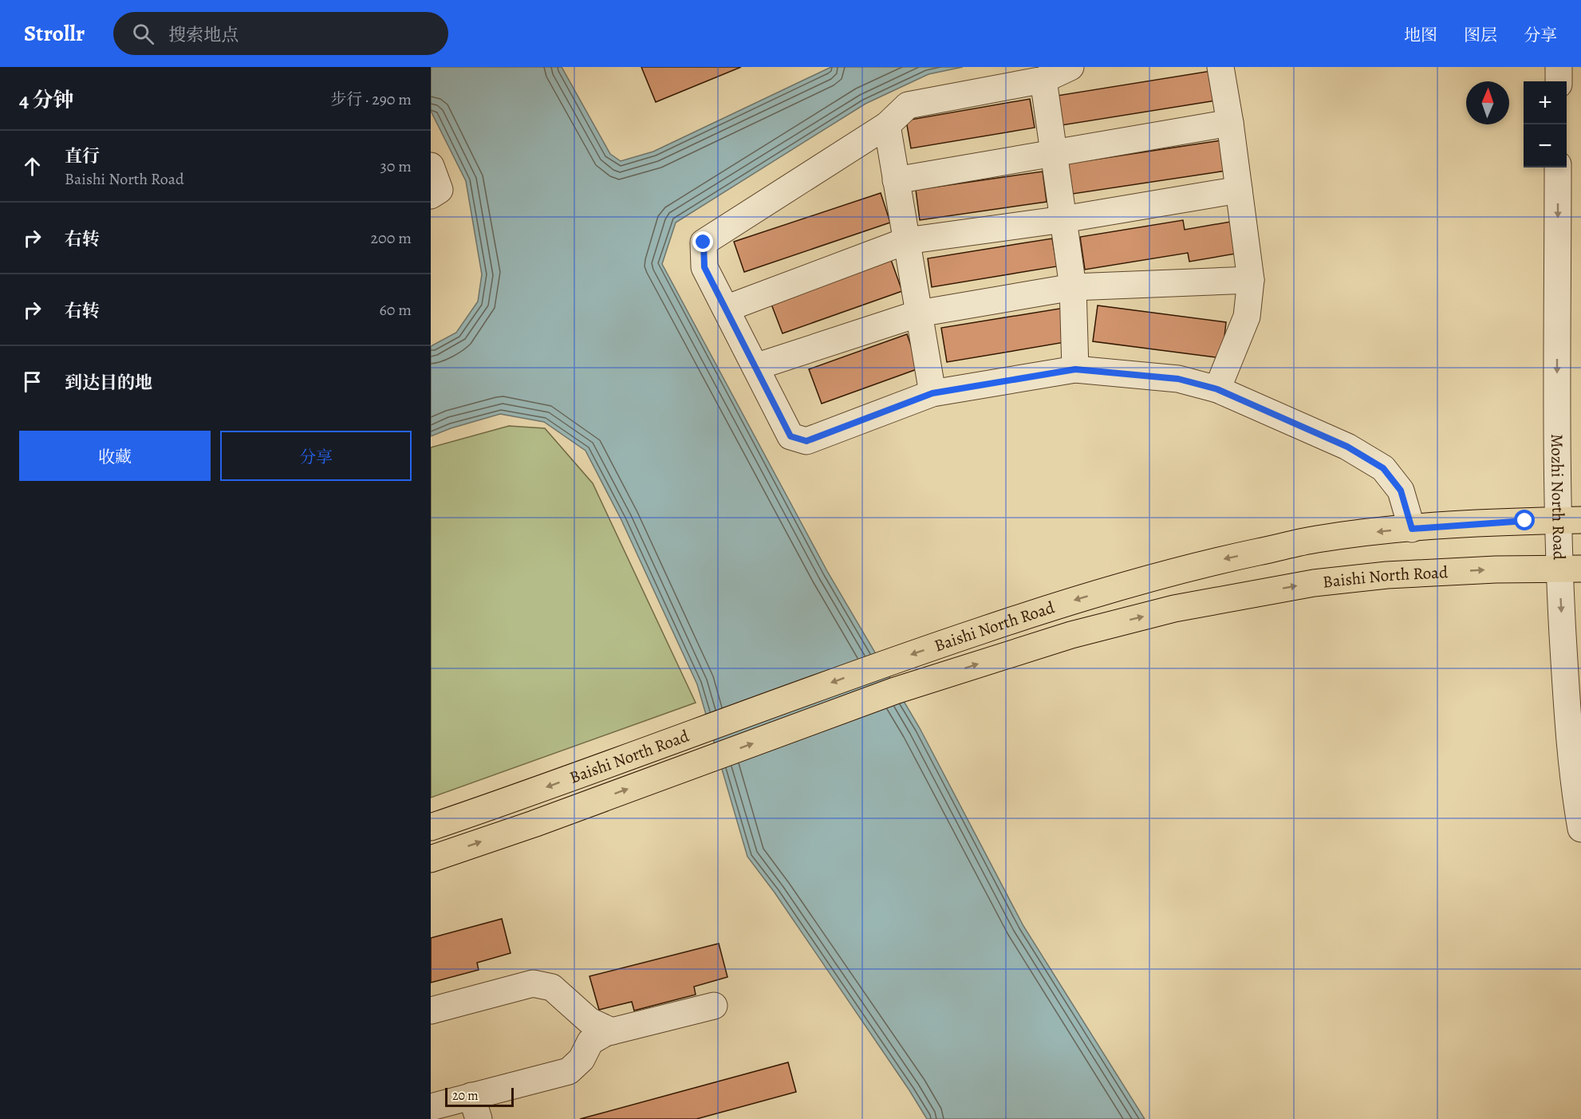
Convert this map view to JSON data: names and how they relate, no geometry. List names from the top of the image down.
{
  "streets": {
    "main road": ["Baishi North Road"],
    "street": ["Mozhi North Road"]
  },
  "crossings": [
    ["Mozhi North Road", "Baishi North Road"]
  ],
  "one_way": ["Mozhi North Road"],
  "scale_bar": "20 m",
  "north": "top",
  "page": {
    "header": "Strollr",
    "search": "搜索地点",
    "nav": ["地图", "图层", "分享"],
    "heading": ["4 分钟", "步行 · 290 m"],
    "map_buttons": ["+", "−"],
    "list": [
      ["直行", "Baishi North Road", "30 m"],
      ["右转", "200 m"],
      ["右转", "60 m"],
      "到达目的地"
    ],
    "buttons": ["收藏", "分享"],
    "scale": "20 m"
  }
}
